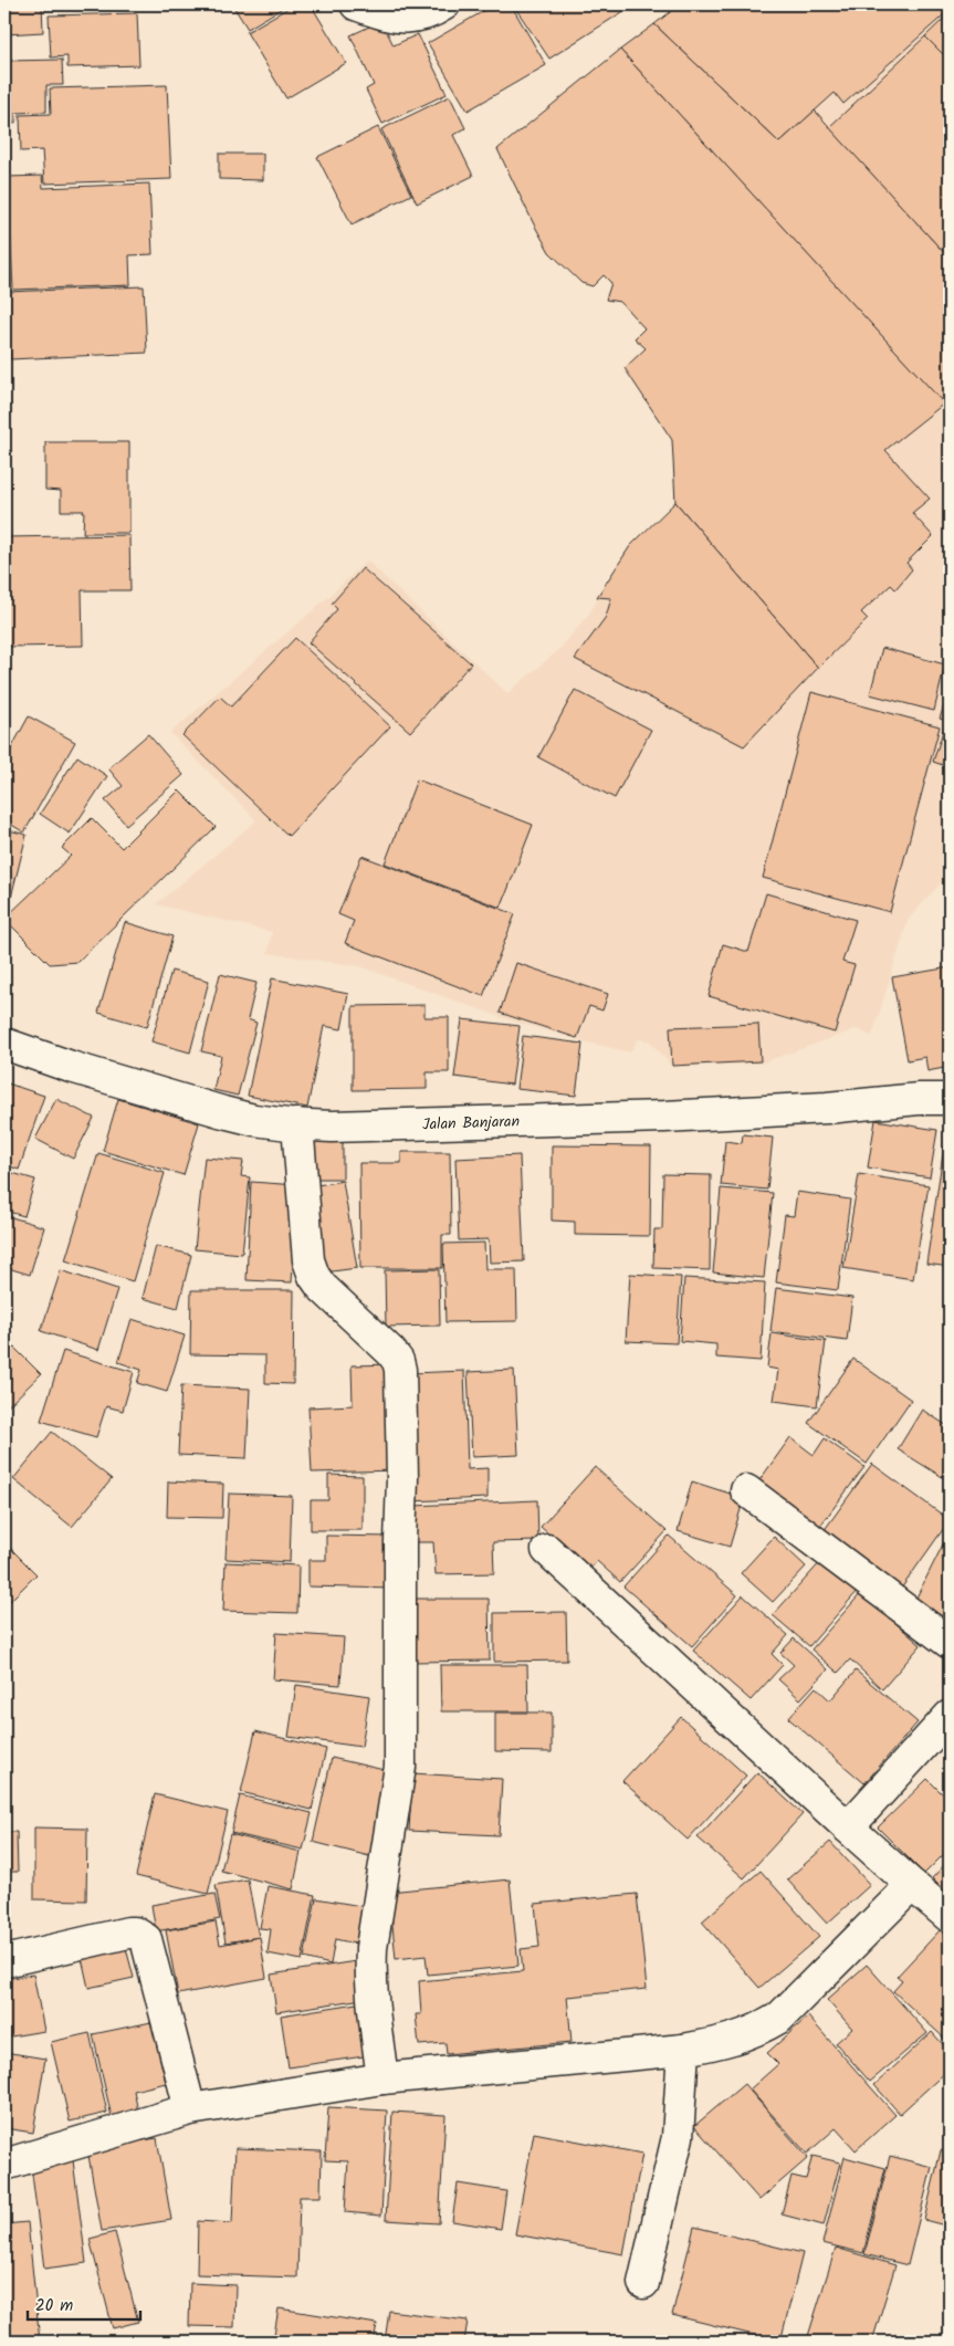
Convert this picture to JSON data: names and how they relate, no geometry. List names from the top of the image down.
{
  "streets": {
    "street": ["Jalan Banjaran"]
  },
  "scale_bar": "20 m"
}
